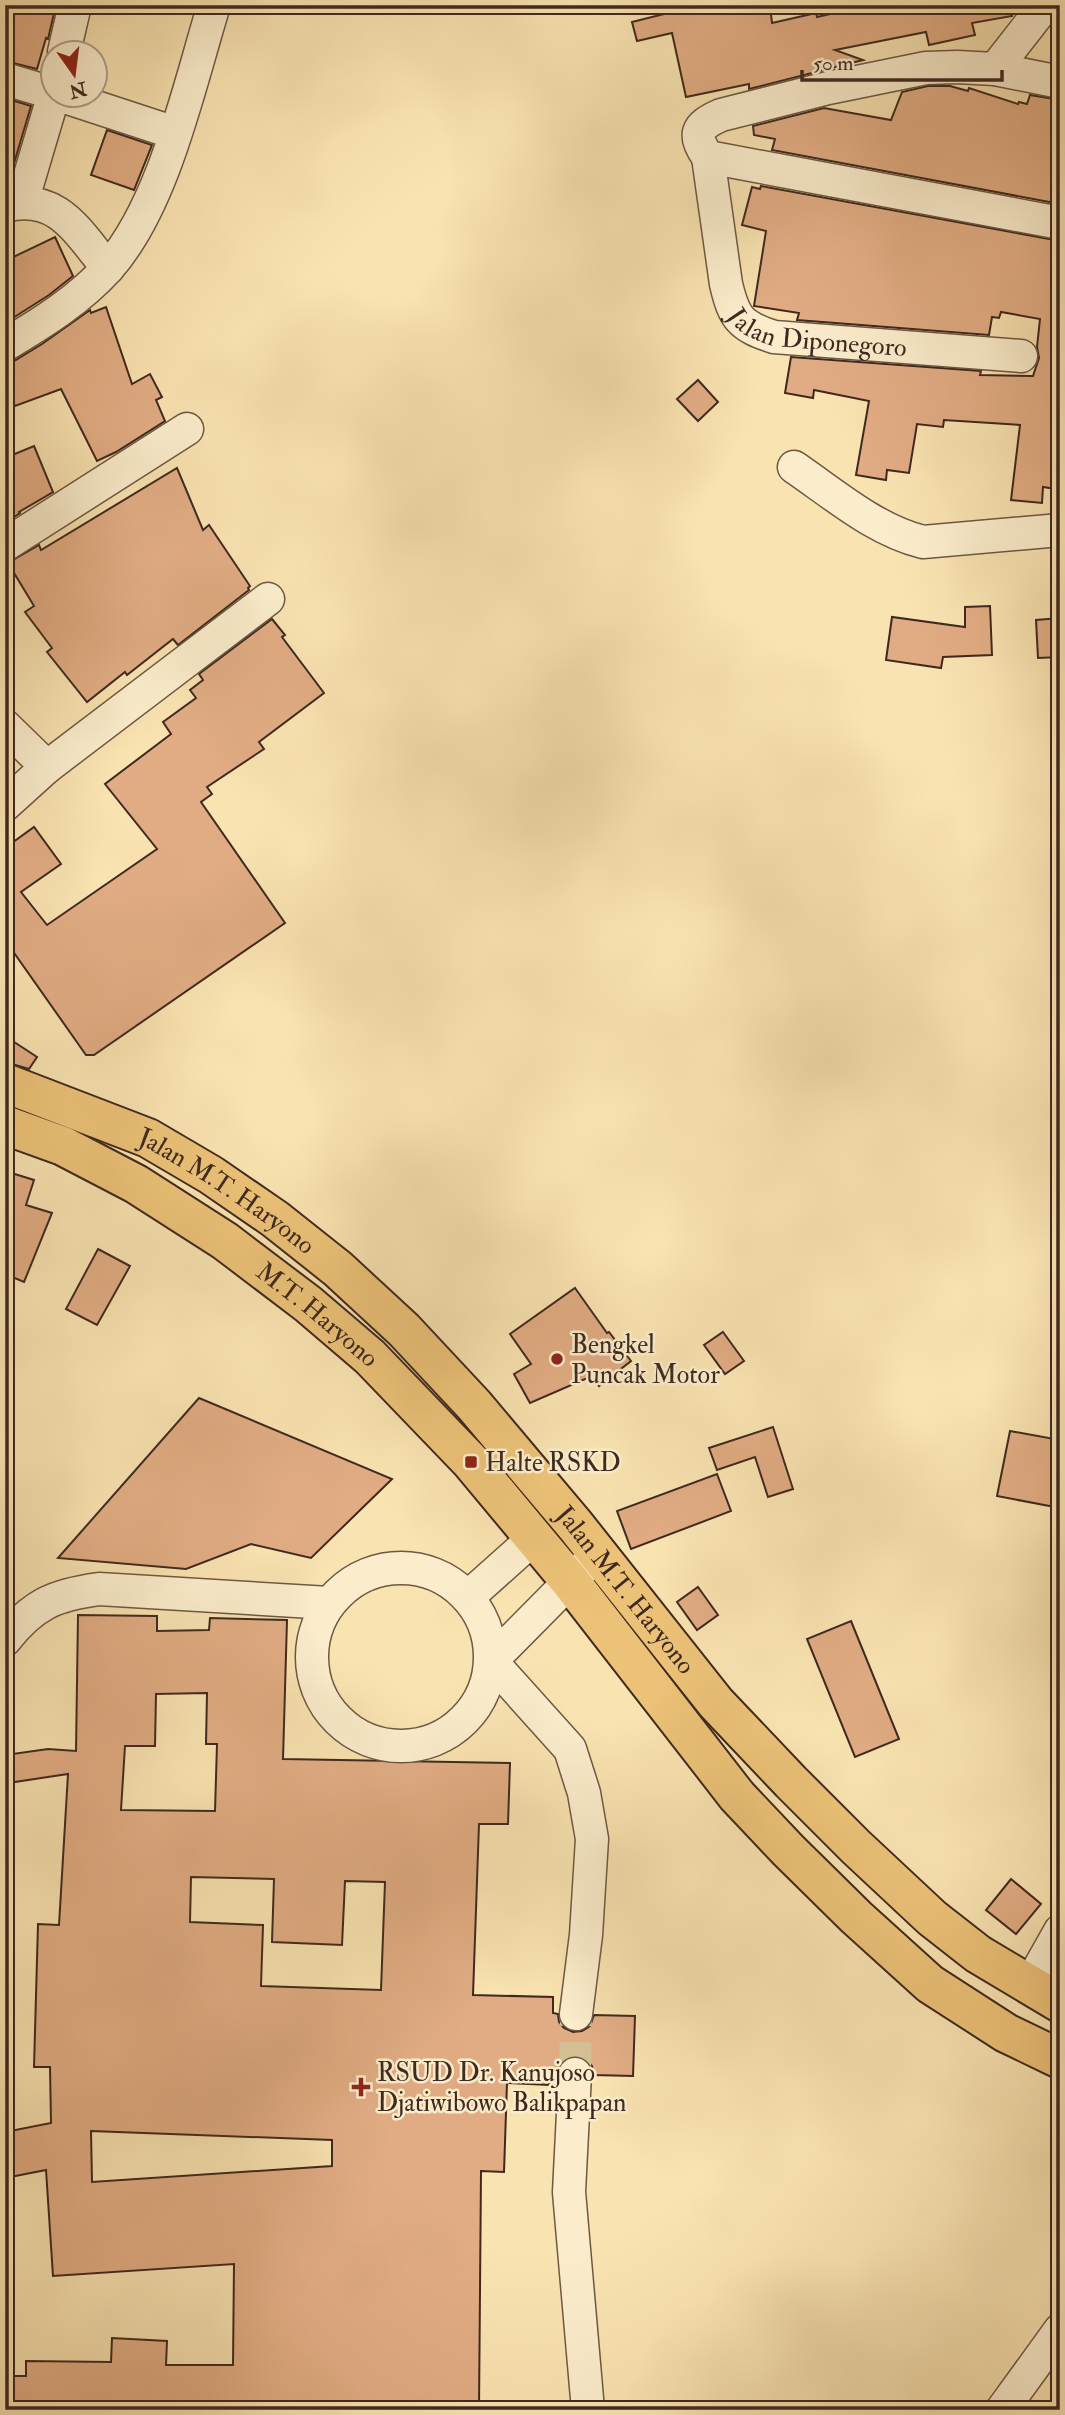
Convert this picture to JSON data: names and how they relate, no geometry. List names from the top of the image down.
{
  "streets": {
    "highway": ["Jalan M.T. Haryono", "M.T. Haryono"],
    "street": ["Jalan Diponegoro"]
  },
  "crossings": [
    ["Jalan M.T. Haryono", "M.T. Haryono"]
  ],
  "places": {
    "other": ["Bengkel Puncak Motor"],
    "transit": ["Halte RSKD"],
    "health": ["RSUD Dr. Kanujoso Djatiwibowo Balikpapan"]
  },
  "scale_bar": "50 m",
  "north": "bottom"
}
